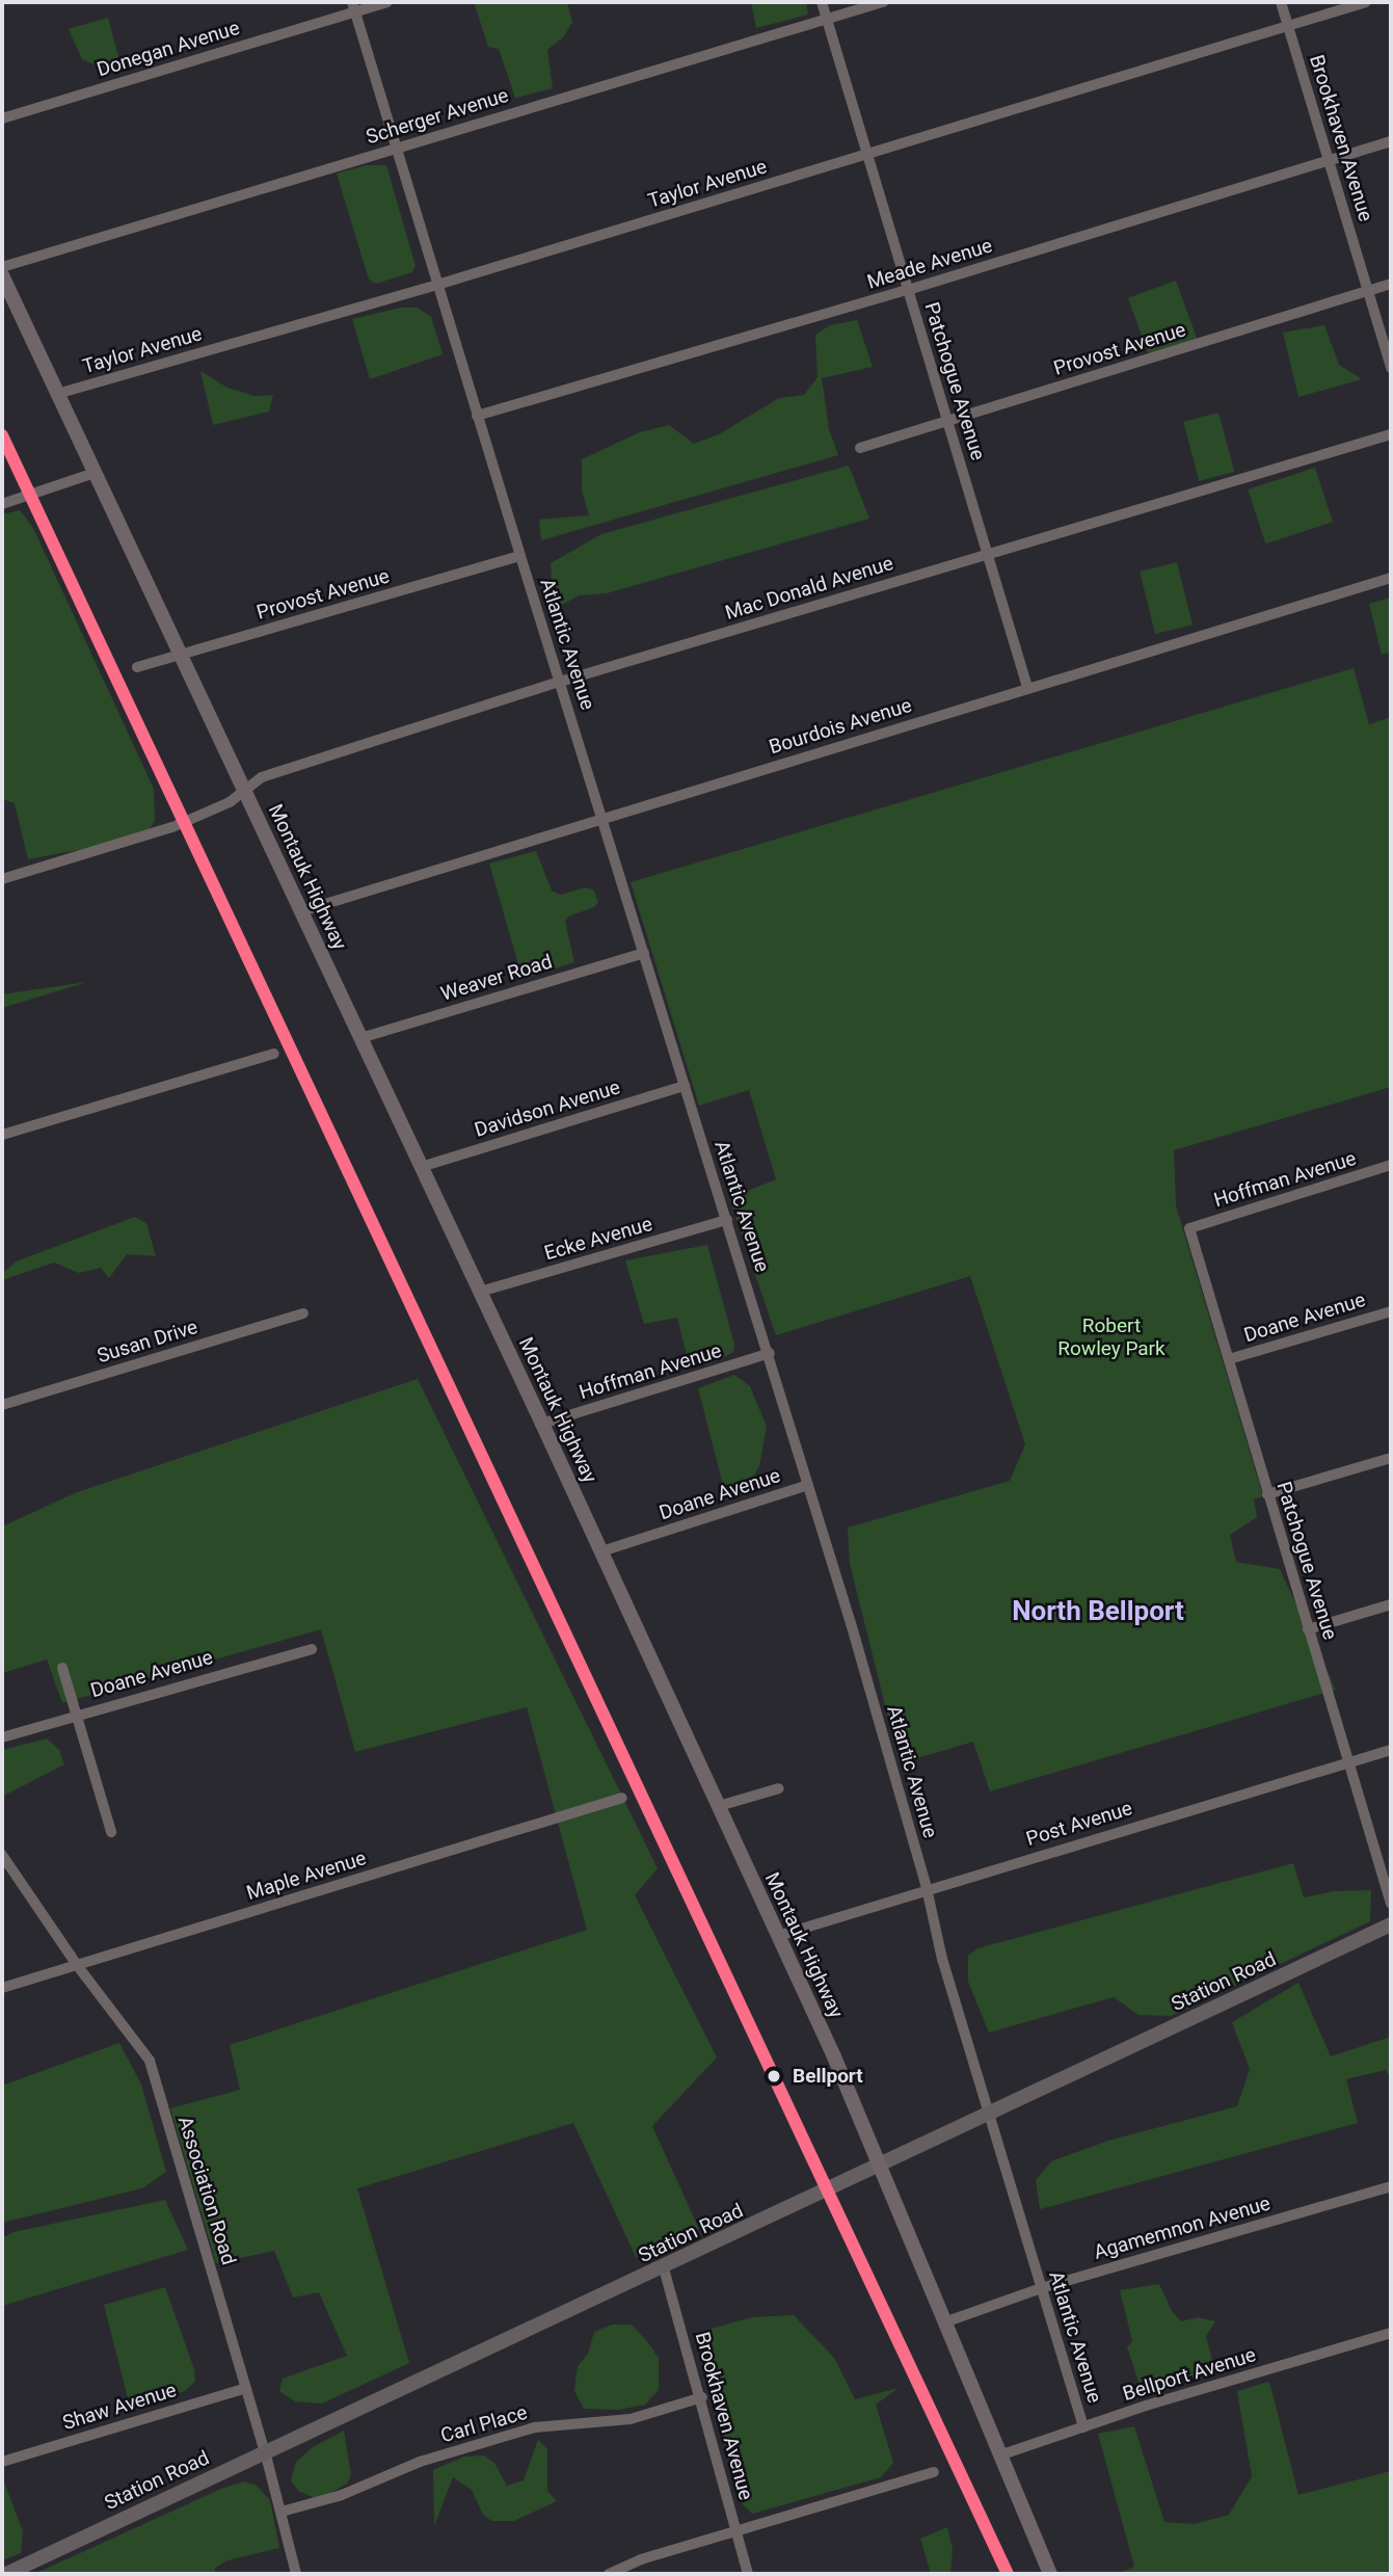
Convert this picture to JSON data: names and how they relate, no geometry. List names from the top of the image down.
{
  "streets": {
    "main road": ["Montauk Highway", "Station Road"],
    "street": [
      "Donegan Avenue",
      "Scherger Avenue",
      "Brookhaven Avenue",
      "Taylor Avenue",
      "Meade Avenue",
      "Provost Avenue",
      "Patchogue Avenue",
      "Mac Donald Avenue",
      "Atlantic Avenue",
      "Bourdois Avenue",
      "Weaver Road",
      "Davidson Avenue",
      "Hoffman Avenue",
      "Ecke Avenue",
      "Doane Avenue",
      "Susan Drive",
      "Post Avenue",
      "Maple Avenue",
      "Association Road",
      "Agamemnon Avenue",
      "Bellport Avenue",
      "Shaw Avenue",
      "Carl Place"
    ]
  },
  "crossings": [
    ["Donegan Avenue", "Atlantic Avenue"],
    ["Scherger Avenue", "Patchogue Avenue"],
    ["Scherger Avenue", "Atlantic Avenue"],
    ["Brookhaven Avenue", "Taylor Avenue"],
    ["Brookhaven Avenue", "Meade Avenue"],
    ["Brookhaven Avenue", "Provost Avenue"],
    ["Brookhaven Avenue", "Station Road"],
    ["Brookhaven Avenue", "Carl Place"],
    ["Taylor Avenue", "Patchogue Avenue"],
    ["Taylor Avenue", "Atlantic Avenue"],
    ["Taylor Avenue", "Montauk Highway"],
    ["Meade Avenue", "Patchogue Avenue"],
    ["Meade Avenue", "Atlantic Avenue"],
    ["Provost Avenue", "Patchogue Avenue"],
    ["Provost Avenue", "Atlantic Avenue"],
    ["Provost Avenue", "Montauk Highway"],
    ["Patchogue Avenue", "Mac Donald Avenue"],
    ["Patchogue Avenue", "Bourdois Avenue"],
    ["Patchogue Avenue", "Hoffman Avenue"],
    ["Patchogue Avenue", "Doane Avenue"],
    ["Patchogue Avenue", "Post Avenue"],
    ["Mac Donald Avenue", "Atlantic Avenue"],
    ["Mac Donald Avenue", "Montauk Highway"],
    ["Atlantic Avenue", "Bourdois Avenue"],
    ["Atlantic Avenue", "Weaver Road"],
    ["Atlantic Avenue", "Davidson Avenue"],
    ["Atlantic Avenue", "Hoffman Avenue"],
    ["Atlantic Avenue", "Ecke Avenue"],
    ["Atlantic Avenue", "Doane Avenue"],
    ["Atlantic Avenue", "Post Avenue"],
    ["Atlantic Avenue", "Station Road"],
    ["Atlantic Avenue", "Agamemnon Avenue"],
    ["Atlantic Avenue", "Bellport Avenue"],
    ["Bourdois Avenue", "Montauk Highway"],
    ["Montauk Highway", "Weaver Road"],
    ["Montauk Highway", "Davidson Avenue"],
    ["Montauk Highway", "Hoffman Avenue"],
    ["Montauk Highway", "Ecke Avenue"],
    ["Montauk Highway", "Doane Avenue"],
    ["Montauk Highway", "Post Avenue"],
    ["Montauk Highway", "Station Road"],
    ["Montauk Highway", "Agamemnon Avenue"],
    ["Montauk Highway", "Bellport Avenue"],
    ["Maple Avenue", "Association Road"],
    ["Station Road", "Association Road"],
    ["Association Road", "Shaw Avenue"],
    ["Association Road", "Carl Place"]
  ],
  "districts": ["North Bellport"],
  "parks": ["Robert Rowley Park"],
  "places": ["Bellport"]
}
